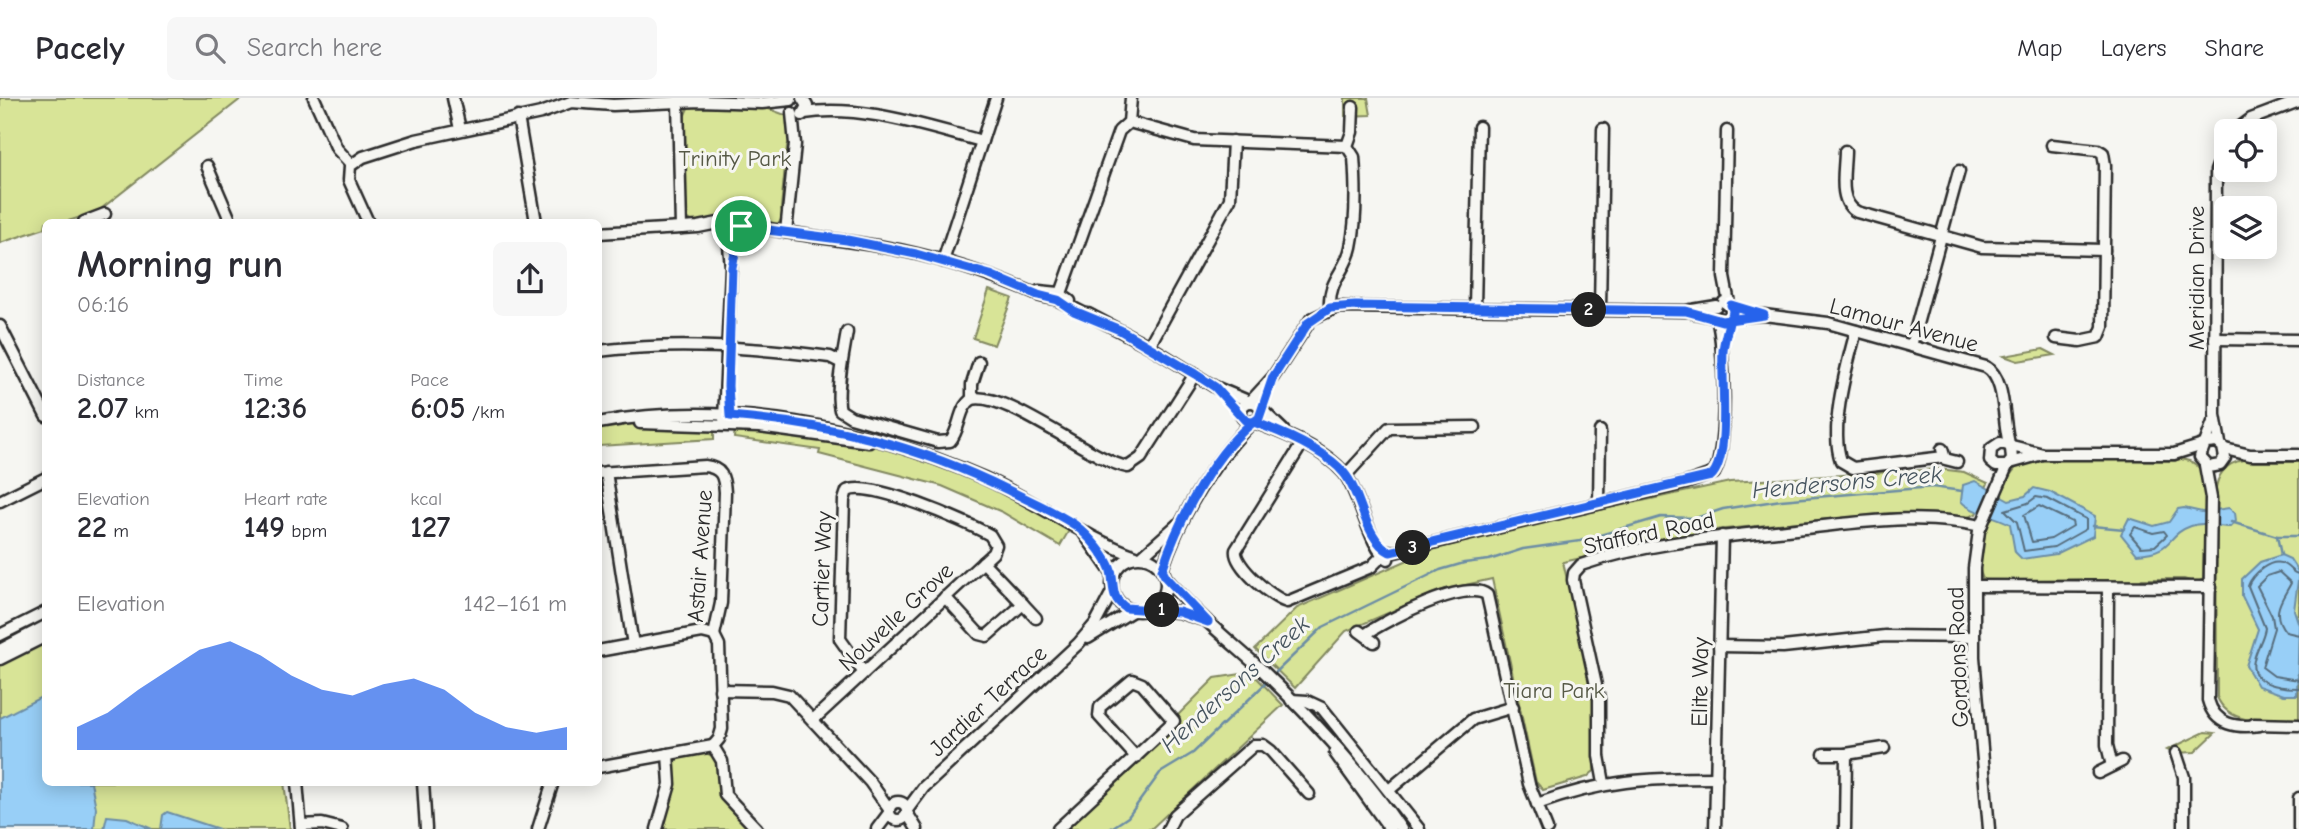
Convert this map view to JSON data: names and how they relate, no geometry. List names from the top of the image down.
{
  "streets": {
    "street": [
      "Meridian Drive",
      "Lamour Avenue",
      "Stafford Road",
      "Astair Avenue",
      "Cartier Way",
      "Nouvelle Grove",
      "Gordons Road",
      "Elite Way",
      "Jardier Terrace"
    ]
  },
  "crossings": [
    ["Lamour Avenue", "Gordons Road"],
    ["Stafford Road", "Gordons Road"],
    ["Stafford Road", "Elite Way"],
    ["Cartier Way", "Nouvelle Grove"]
  ],
  "water": ["Hendersons Creek"],
  "parks": ["Trinity Park", "Tiara Park"],
  "page": {
    "header": "Pacely",
    "search": "Search here",
    "nav": ["Map", "Layers", "Share"],
    "heading": ["Morning run", "06:16"],
    "pins": ["2", "3", "1"],
    "stats": [
      ["Distance", "2.07 km"],
      ["Time", "12:36"],
      ["Pace", "6:05 /km"],
      ["Elevation", "22 m"],
      ["Heart rate", "149 bpm"],
      ["kcal", "127"]
    ],
    "chart": ["Elevation", "142–161 m"]
  }
}
